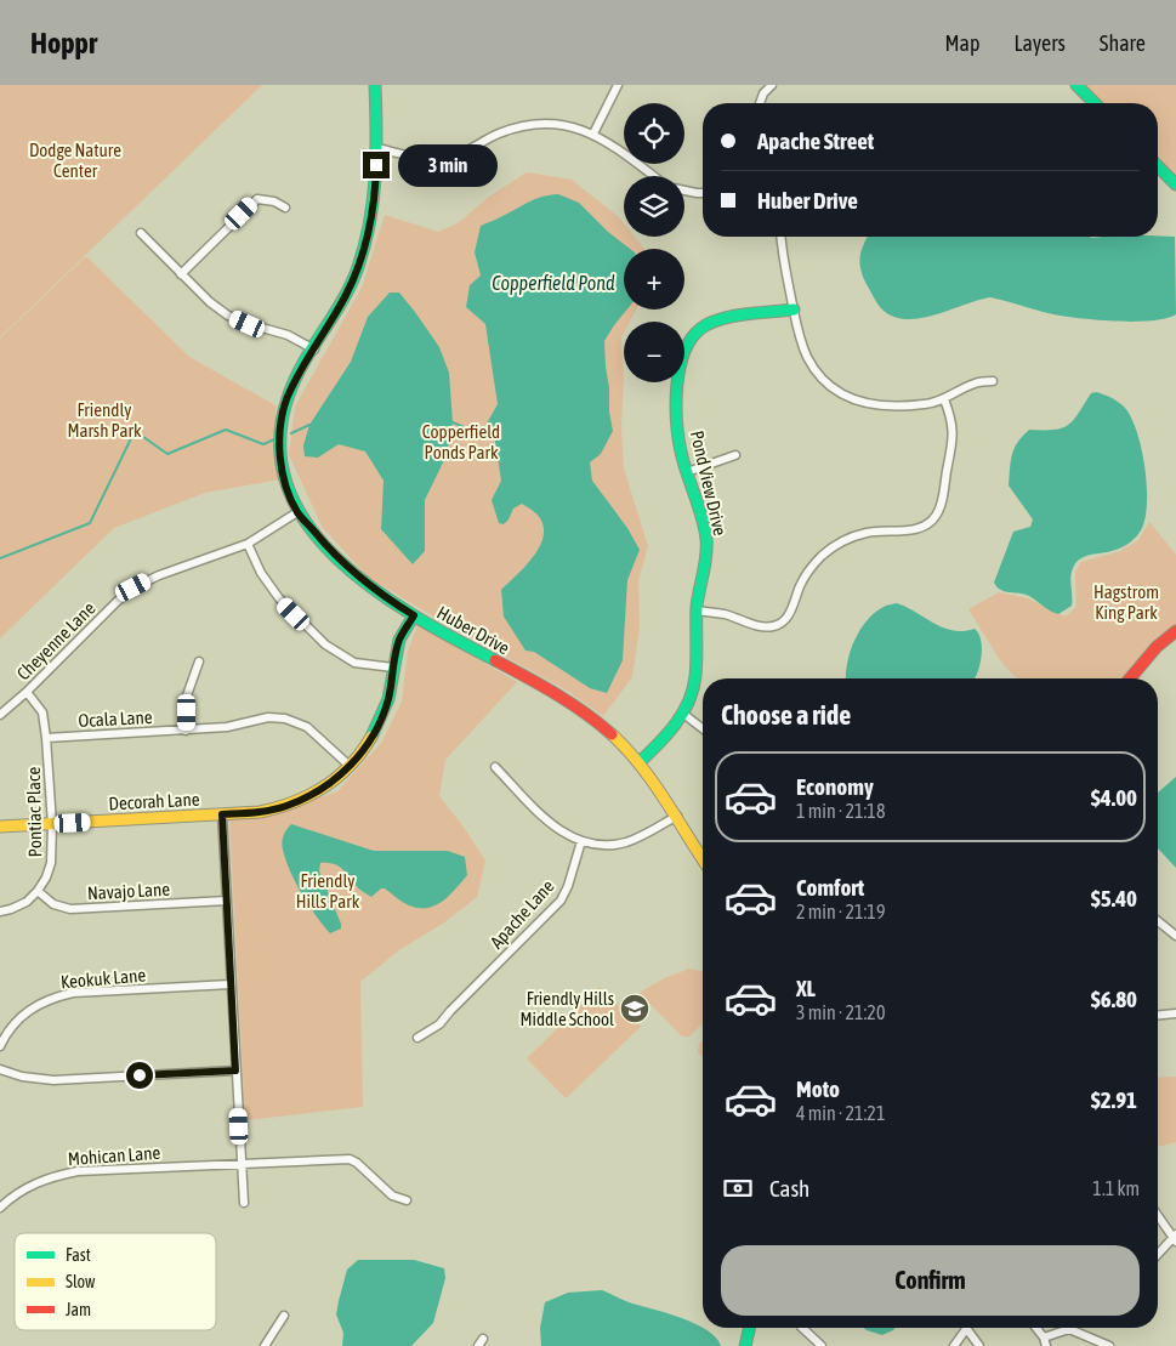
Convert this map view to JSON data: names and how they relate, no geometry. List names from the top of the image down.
{
  "streets": {
    "street": [
      "Pond View Drive",
      "Huber Drive",
      "Cheyenne Lane",
      "Ocala Lane",
      "Decorah Lane",
      "Pontiac Place",
      "Navajo Lane",
      "Apache Lane",
      "Keokuk Lane",
      "Mohican Lane"
    ]
  },
  "crossings": [
    ["Pond View Drive", "Huber Drive"],
    ["Huber Drive", "Cheyenne Lane"],
    ["Huber Drive", "Decorah Lane"],
    ["Cheyenne Lane", "Pontiac Place"],
    ["Ocala Lane", "Decorah Lane"],
    ["Ocala Lane", "Pontiac Place"],
    ["Decorah Lane", "Pontiac Place"],
    ["Pontiac Place", "Navajo Lane"]
  ],
  "water": ["Copperfield Pond"],
  "parks": [
    "Dodge Nature Center",
    "Friendly Marsh Park",
    "Copperfield Ponds Park",
    "Hagstrom King Park",
    "Friendly Hills Park"
  ],
  "places": {
    "school or university": ["Friendly Hills Middle School"]
  },
  "legend": ["Fast", "Slow", "Jam"],
  "page": {
    "header": "Hoppr",
    "nav": ["Map", "Layers", "Share"],
    "map_buttons": ["+", "−"],
    "banner": ["Apache Street", "Huber Drive"],
    "bubble": "3 min",
    "heading": "Choose a ride",
    "list": [
      {
        "name": "Economy",
        "note": "1 min · 21:18",
        "value": "$4.00"
      },
      {
        "name": "Comfort",
        "note": "2 min · 21:19",
        "value": "$5.40"
      },
      {
        "name": "XL",
        "note": "3 min · 21:20",
        "value": "$6.80"
      },
      {
        "name": "Moto",
        "note": "4 min · 21:21",
        "value": "$2.91"
      }
    ],
    "pay": ["Cash", "1.1 km"],
    "buttons": "Confirm"
  }
}
